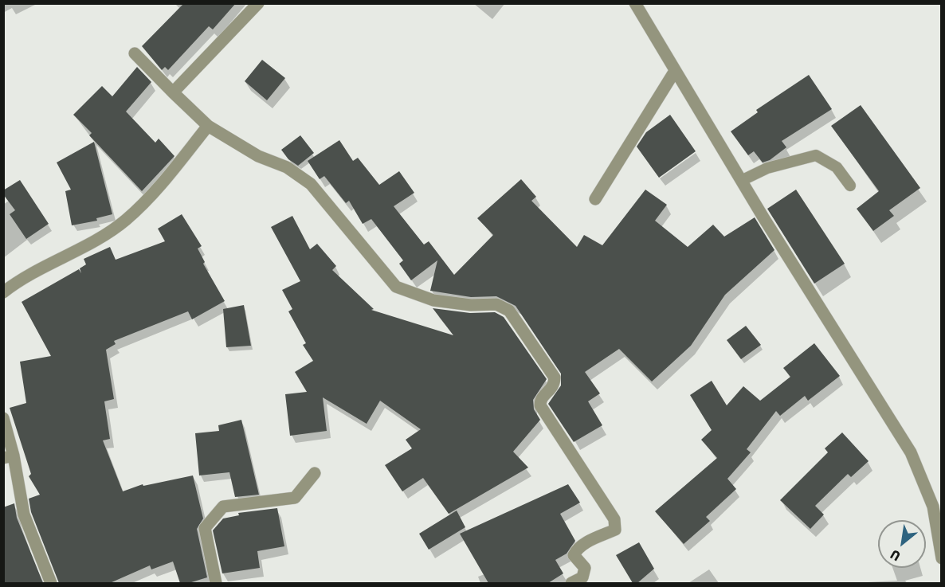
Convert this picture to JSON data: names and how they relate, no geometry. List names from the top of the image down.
{
  "north": "bottom left"
}
